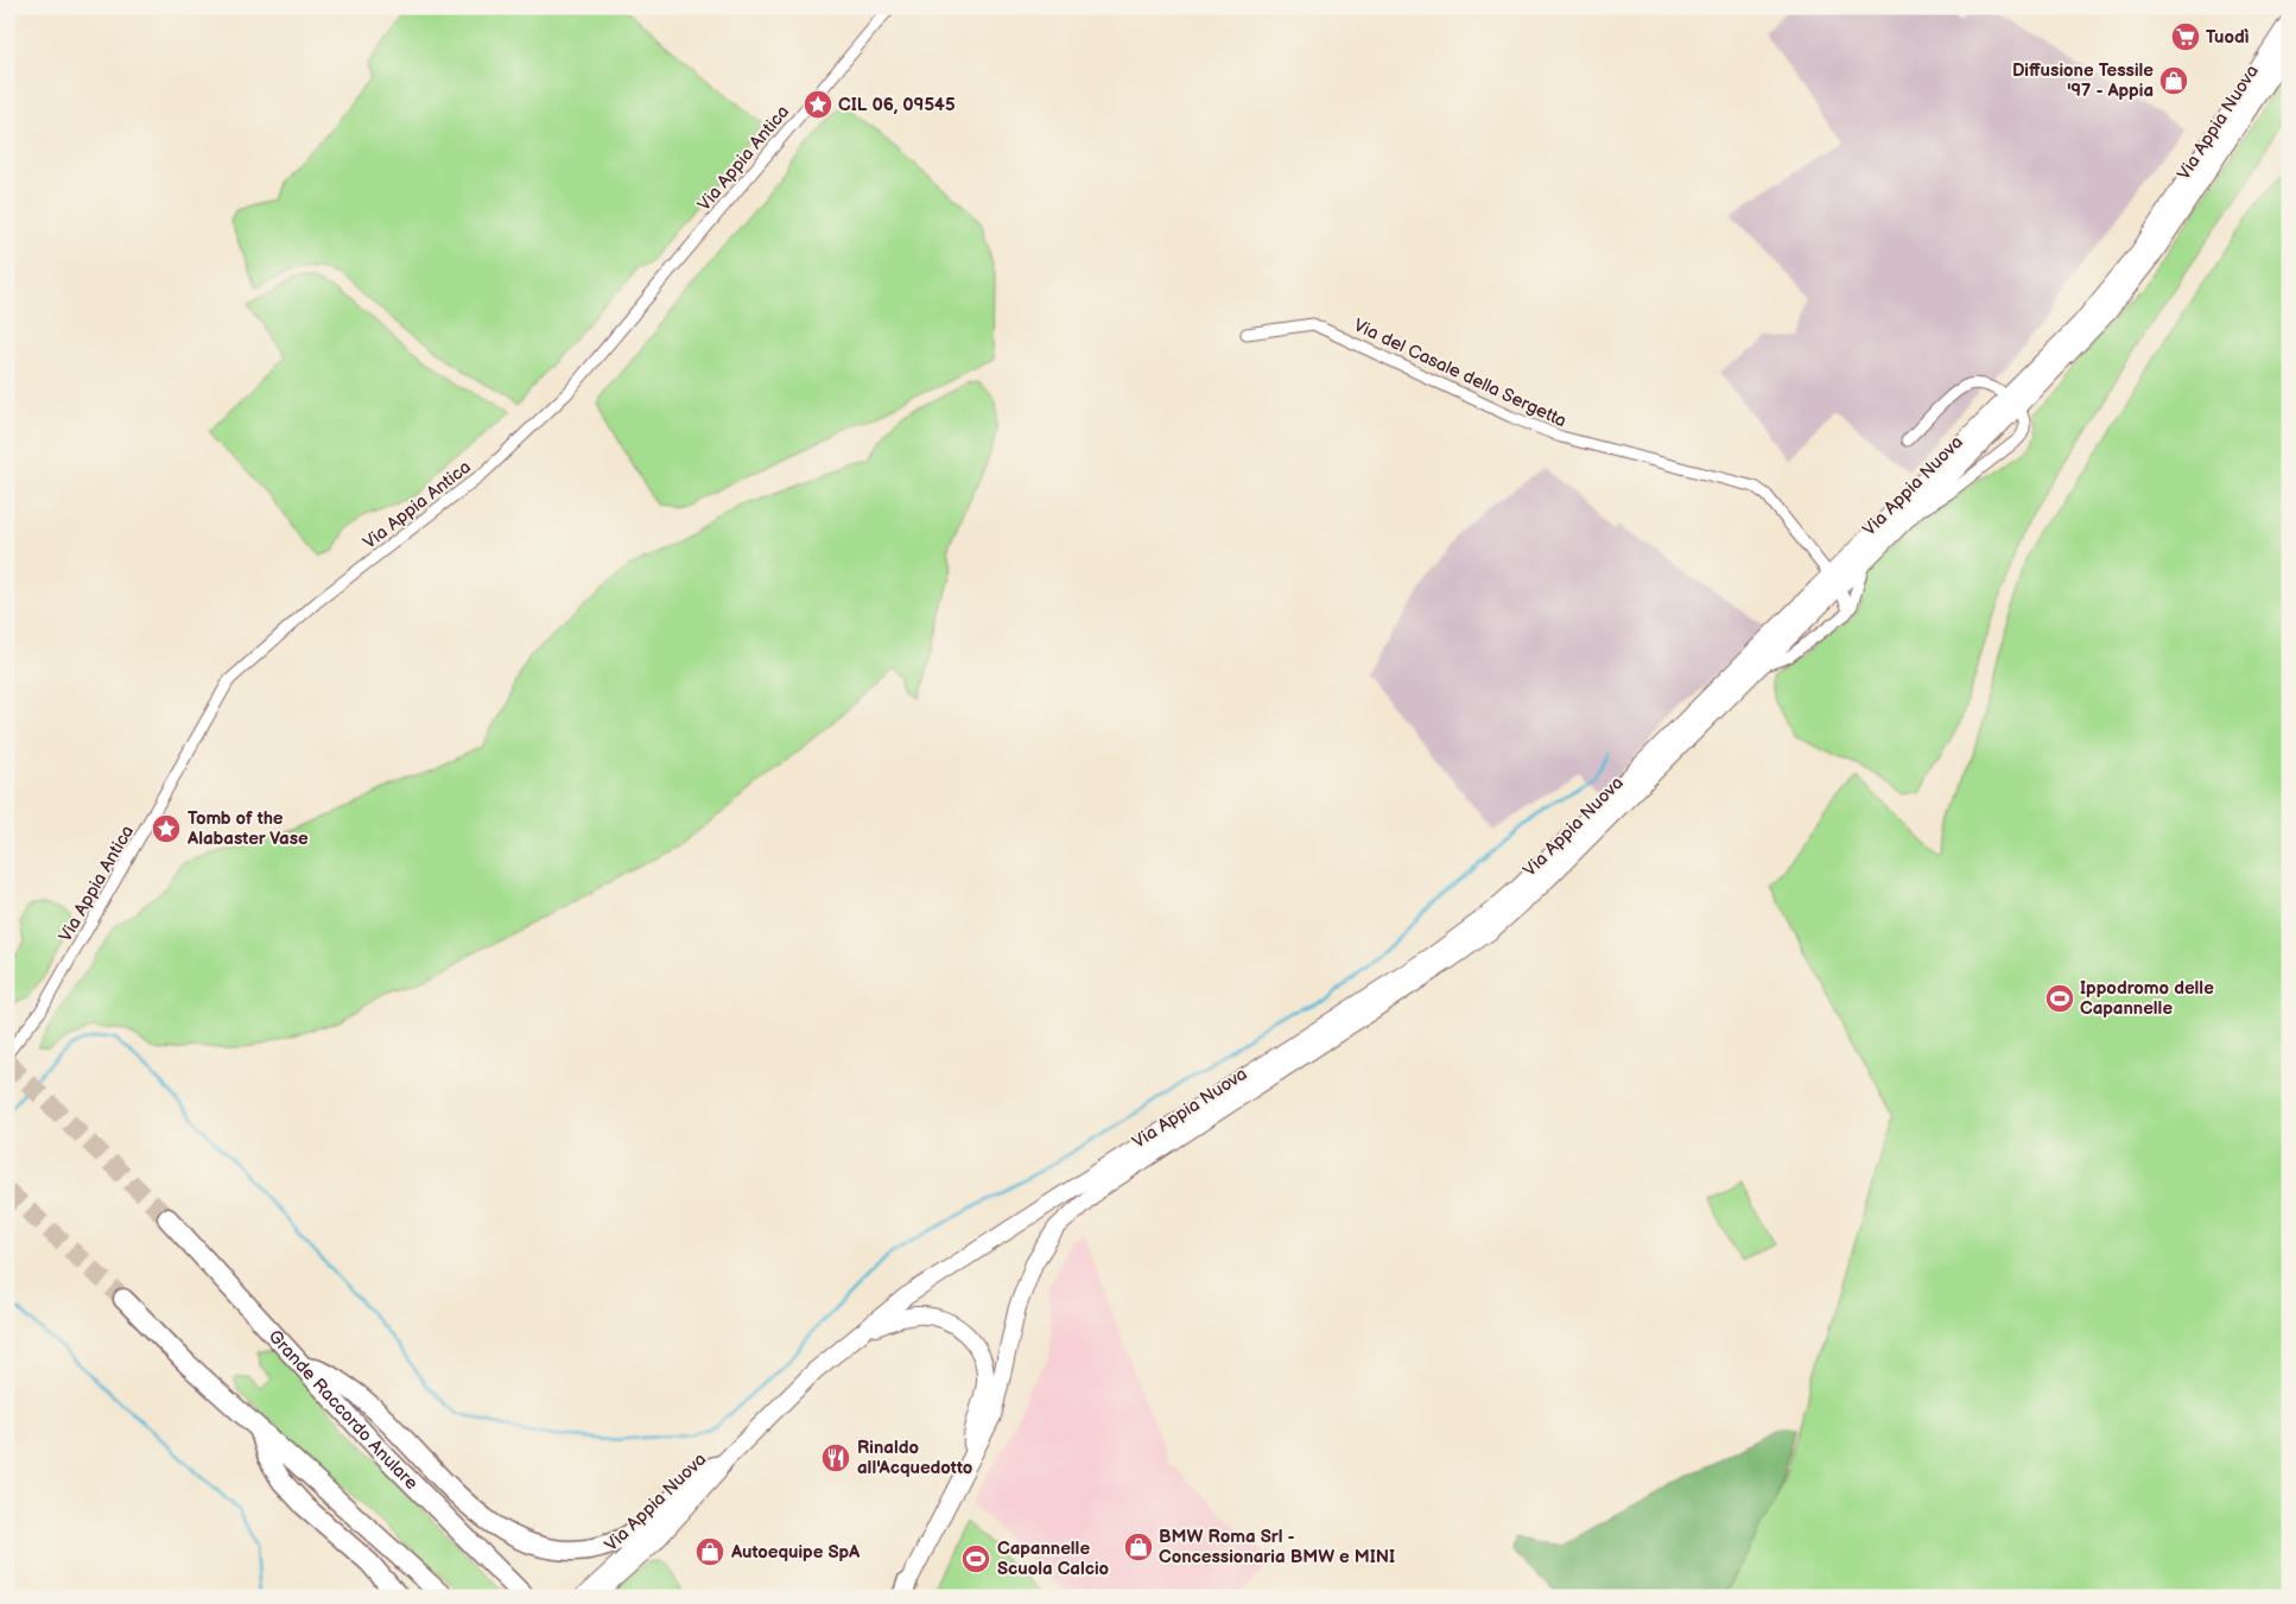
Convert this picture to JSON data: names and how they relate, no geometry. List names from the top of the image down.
{
  "streets": {
    "highway": ["Grande Raccordo Anulare"],
    "main road": ["Via Appia Nuova"],
    "street": ["Via Appia Antica", "Via del Casale della Sergetta"]
  },
  "crossings": [
    ["Via Appia Nuova", "Via del Casale della Sergetta"]
  ],
  "places": {
    "supermarket": ["Tuodì"],
    "shop": ["Diffusione Tessile '97 - Appia", "BMW Roma Srl - Concessionaria BMW e MINI", "Autoequipe SpA"],
    "place": ["CIL 06, 09545", "Tomb of the Alabaster Vase"],
    "sports": ["Ippodromo delle Capannelle", "Capannelle Scuola Calcio"],
    "restaurant": ["Rinaldo all'Acquedotto"]
  }
}
